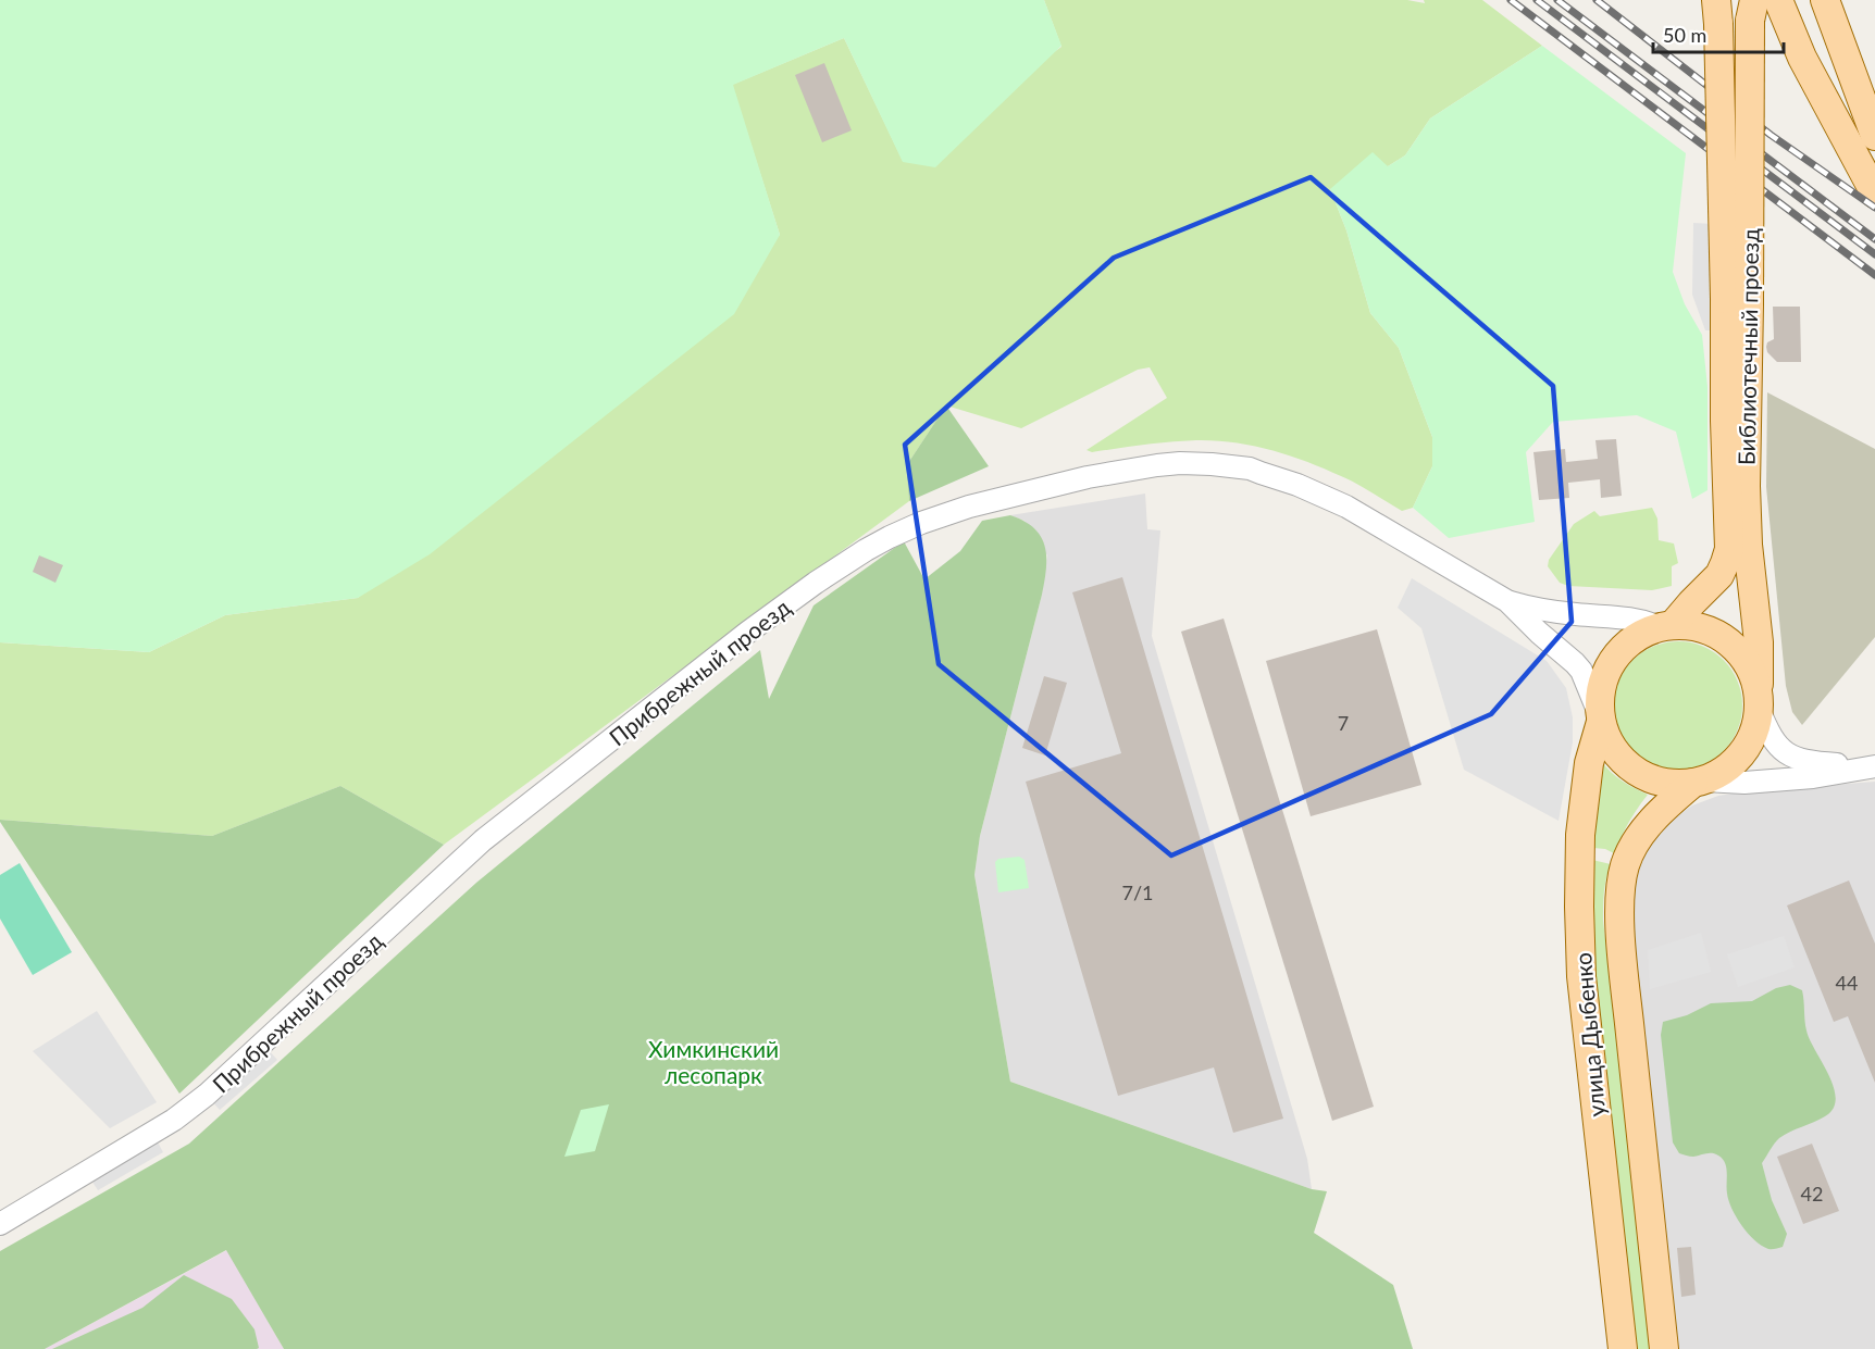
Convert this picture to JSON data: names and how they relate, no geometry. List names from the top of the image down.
{
  "streets": {
    "main road": ["Библиотечный проезд", "улица Дыбенко"],
    "street": ["Прибрежный проезд"]
  },
  "crossings": [
    ["Библиотечный проезд", "Прибрежный проезд"],
    ["Библиотечный проезд", "улица Дыбенко"],
    ["Прибрежный проезд", "улица Дыбенко"]
  ],
  "parks": ["Химкинский лесопарк"],
  "house_numbers": [
    "7",
    "7/1",
    "44",
    "42"
  ],
  "scale_bar": "50 m"
}
